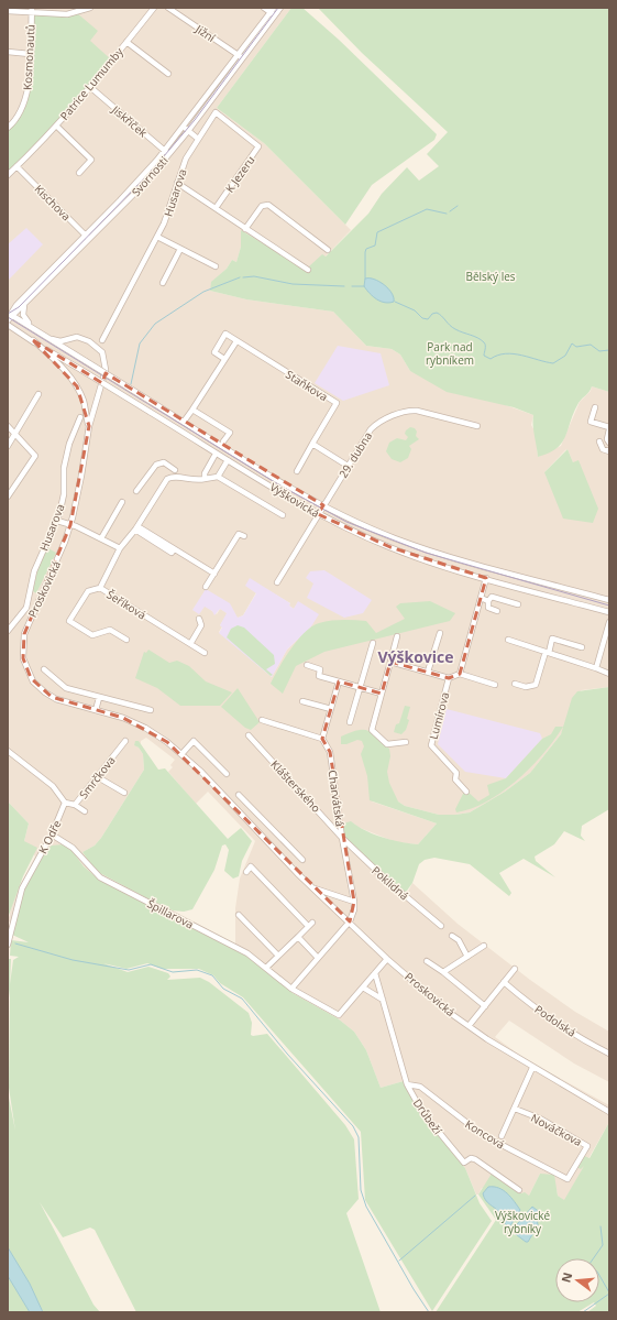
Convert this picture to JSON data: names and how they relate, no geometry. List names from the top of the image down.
{
  "streets": {
    "street": [
      "Jižní",
      "Kosmonautů",
      "Patrice Lumumby",
      "Jiskřiček",
      "K Jezeru",
      "Svornosti",
      "Husarova",
      "Kischova",
      "Staňkova",
      "29. dubna",
      "Výškovická",
      "Proskovická",
      "Šeříková",
      "Lumírova",
      "Smrčkova",
      "Klášterského",
      "Charvátská",
      "K Odře",
      "Poklidná",
      "Špillarova",
      "Podolská",
      "Drůbeží",
      "Nováčkova",
      "Koncová"
    ]
  },
  "crossings": [
    ["Jižní", "Svornosti"],
    ["Patrice Lumumby", "Jiskřiček"],
    ["Patrice Lumumby", "Kischova"],
    ["Jiskřiček", "Svornosti"],
    ["K Jezeru", "Husarova"],
    ["Svornosti", "Kischova"],
    ["Svornosti", "Výškovická"],
    ["29. dubna", "Výškovická"],
    ["Proskovická", "Charvátská"],
    ["Proskovická", "Špillarova"],
    ["Smrčkova", "K Odře"],
    ["Klášterského", "Charvátská"],
    ["Klášterského", "Poklidná"],
    ["Charvátská", "Poklidná"],
    ["K Odře", "Špillarova"],
    ["Špillarova", "Drůbeží"],
    ["Drůbeží", "Koncová"],
    ["Nováčkova", "Koncová"]
  ],
  "districts": ["Výškovice"],
  "parks": ["Bělský les", "Park nad rybníkem", "Výškovické rybníky"],
  "north": "left"
}
